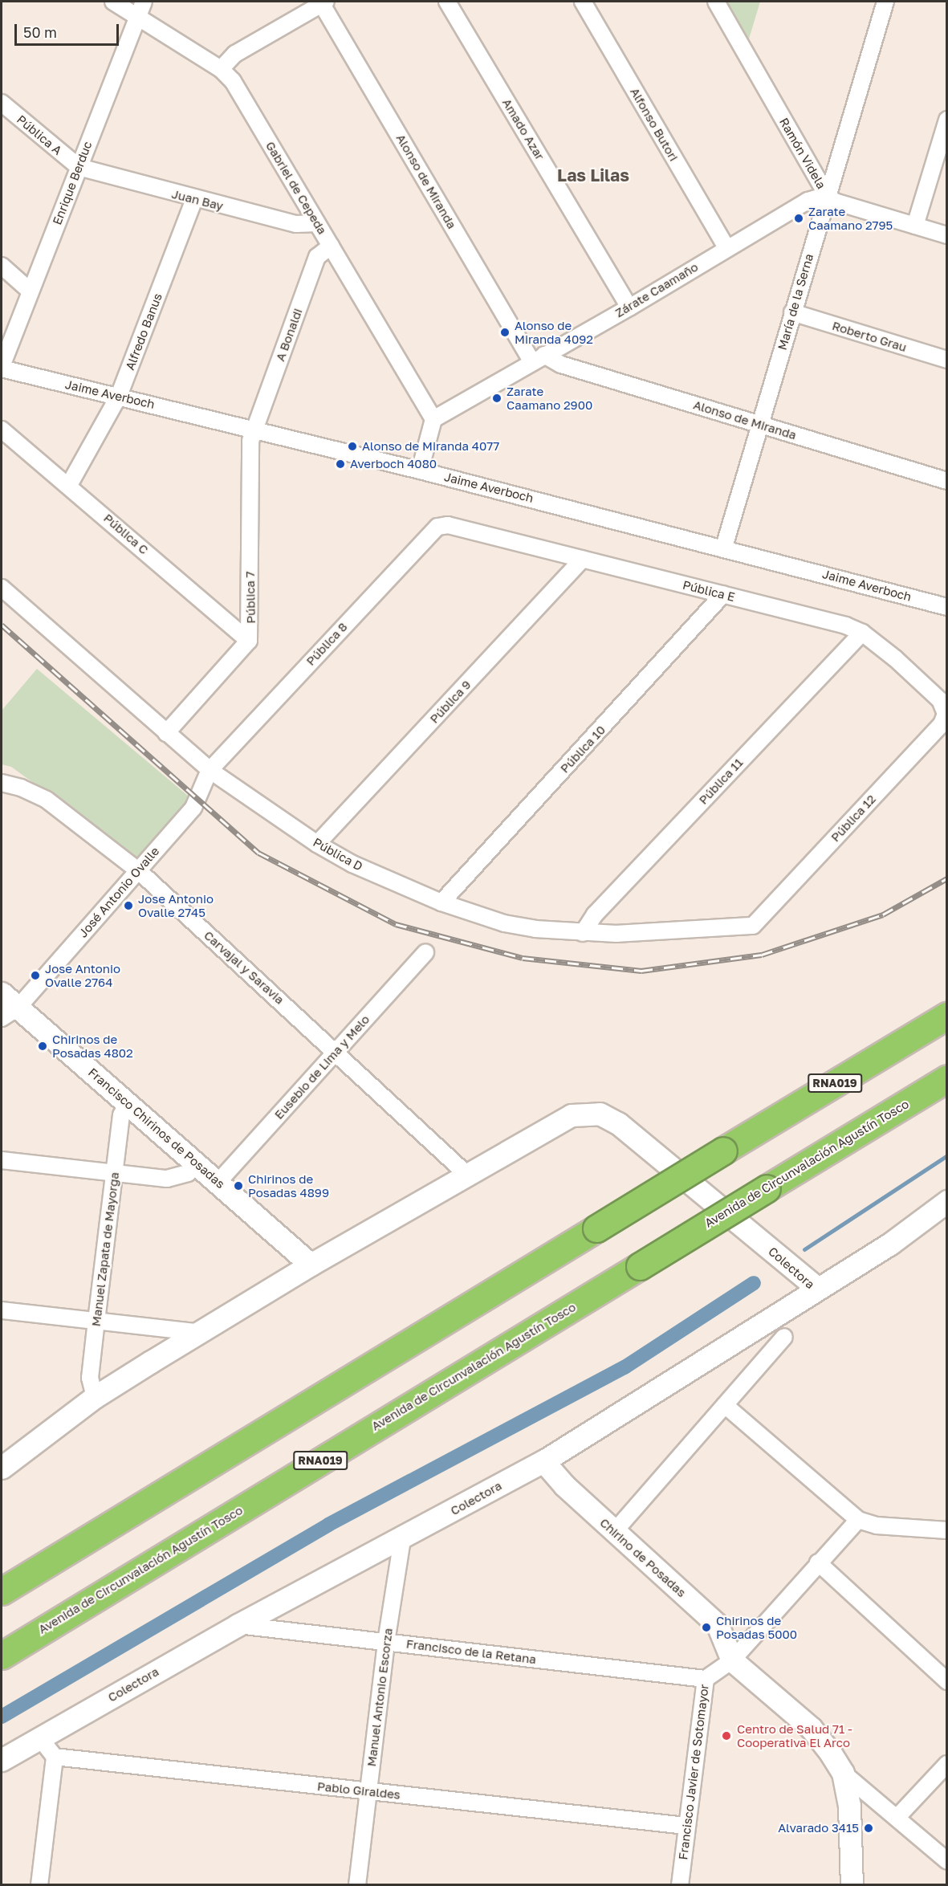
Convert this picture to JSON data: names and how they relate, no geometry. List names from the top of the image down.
{
  "streets": {
    "highway": ["RNA019", "Avenida de Circunvalación Agustín Tosco"],
    "main road": ["Francisco Chirinos de Posadas", "Colectora", "Chirino de Posadas"],
    "street": [
      "Alfonso Butori",
      "Amado Azar",
      "Pública A",
      "Ramón Videla",
      "Alonso de Miranda",
      "Enrique Berduc",
      "Gabriel de Cepeda",
      "Juan Bay",
      "Zárate Caamaño",
      "María de la Serna",
      "Alfredo Banus",
      "A Bonaldi",
      "Roberto Grau",
      "Jaime Averboch",
      "Pública C",
      "Pública E",
      "Pública 7",
      "Pública 8",
      "Pública 9",
      "Pública 10",
      "Pública 11",
      "Pública 12",
      "Pública D",
      "José Antonio Ovalle",
      "Carvajal y Saravia",
      "Eusebio de Lima y Melo",
      "Manuel Zapata de Mayorga",
      "Francisco de la Retana",
      "Manuel Antonio Escorza",
      "Francisco Javier de Sotomayor",
      "Pablo Giraldes"
    ]
  },
  "crossings": [
    ["Alfonso Butori", "Zárate Caamaño"],
    ["Amado Azar", "Zárate Caamaño"],
    ["Pública A", "Enrique Berduc"],
    ["Pública A", "Juan Bay"],
    ["Ramón Videla", "Zárate Caamaño"],
    ["Ramón Videla", "María de la Serna"],
    ["Alonso de Miranda", "Zárate Caamaño"],
    ["Alonso de Miranda", "María de la Serna"],
    ["Enrique Berduc", "Gabriel de Cepeda"],
    ["Enrique Berduc", "Juan Bay"],
    ["Enrique Berduc", "Jaime Averboch"],
    ["Gabriel de Cepeda", "Juan Bay"],
    ["Gabriel de Cepeda", "Zárate Caamaño"],
    ["Gabriel de Cepeda", "A Bonaldi"],
    ["Juan Bay", "Alfredo Banus"],
    ["Zárate Caamaño", "María de la Serna"],
    ["María de la Serna", "Roberto Grau"],
    ["María de la Serna", "Jaime Averboch"],
    ["Alfredo Banus", "Jaime Averboch"],
    ["Alfredo Banus", "Pública C"],
    ["A Bonaldi", "Jaime Averboch"],
    ["A Bonaldi", "Pública 7"],
    ["Jaime Averboch", "Pública 7"],
    ["Pública C", "Pública 7"],
    ["Pública E", "Pública 8"],
    ["Pública E", "Pública 9"],
    ["Pública E", "Pública 10"],
    ["Pública E", "Pública 11"],
    ["Pública E", "Pública 12"],
    ["Pública 7", "Pública D"],
    ["Pública 8", "Pública D"],
    ["Pública 8", "José Antonio Ovalle"],
    ["Pública 9", "Pública D"],
    ["Pública 10", "Pública D"],
    ["Pública 11", "Pública D"],
    ["Pública 12", "Pública D"],
    ["Pública D", "José Antonio Ovalle"],
    ["José Antonio Ovalle", "Carvajal y Saravia"],
    ["José Antonio Ovalle", "Francisco Chirinos de Posadas"],
    ["Carvajal y Saravia", "Eusebio de Lima y Melo"],
    ["Carvajal y Saravia", "Colectora"],
    ["Eusebio de Lima y Melo", "Francisco Chirinos de Posadas"],
    ["Francisco Chirinos de Posadas", "Manuel Zapata de Mayorga"],
    ["Francisco Chirinos de Posadas", "Colectora"],
    ["Manuel Zapata de Mayorga", "Colectora"],
    ["Colectora", "Chirino de Posadas"],
    ["Colectora", "Francisco de la Retana"],
    ["Colectora", "Manuel Antonio Escorza"],
    ["Chirino de Posadas", "Francisco Javier de Sotomayor"],
    ["Francisco de la Retana", "Manuel Antonio Escorza"],
    ["Francisco de la Retana", "Francisco Javier de Sotomayor"],
    ["Manuel Antonio Escorza", "Pablo Giraldes"],
    ["Francisco Javier de Sotomayor", "Pablo Giraldes"]
  ],
  "districts": ["Las Lilas"],
  "places": [
    "Zarate Caamano 2795",
    "Alonso de Miranda 4092",
    "Zarate Caamano 2900",
    "Alonso de Miranda 4077",
    "Averboch 4080",
    "Jose Antonio Ovalle 2745",
    "Jose Antonio Ovalle 2764",
    "Chirinos de Posadas 4802",
    "Chirinos de Posadas 4899",
    "Chirinos de Posadas 5000",
    "Centro de Salud 71 - Cooperativa El Arco",
    "Alvarado 3415"
  ],
  "scale_bar": "50 m"
}
